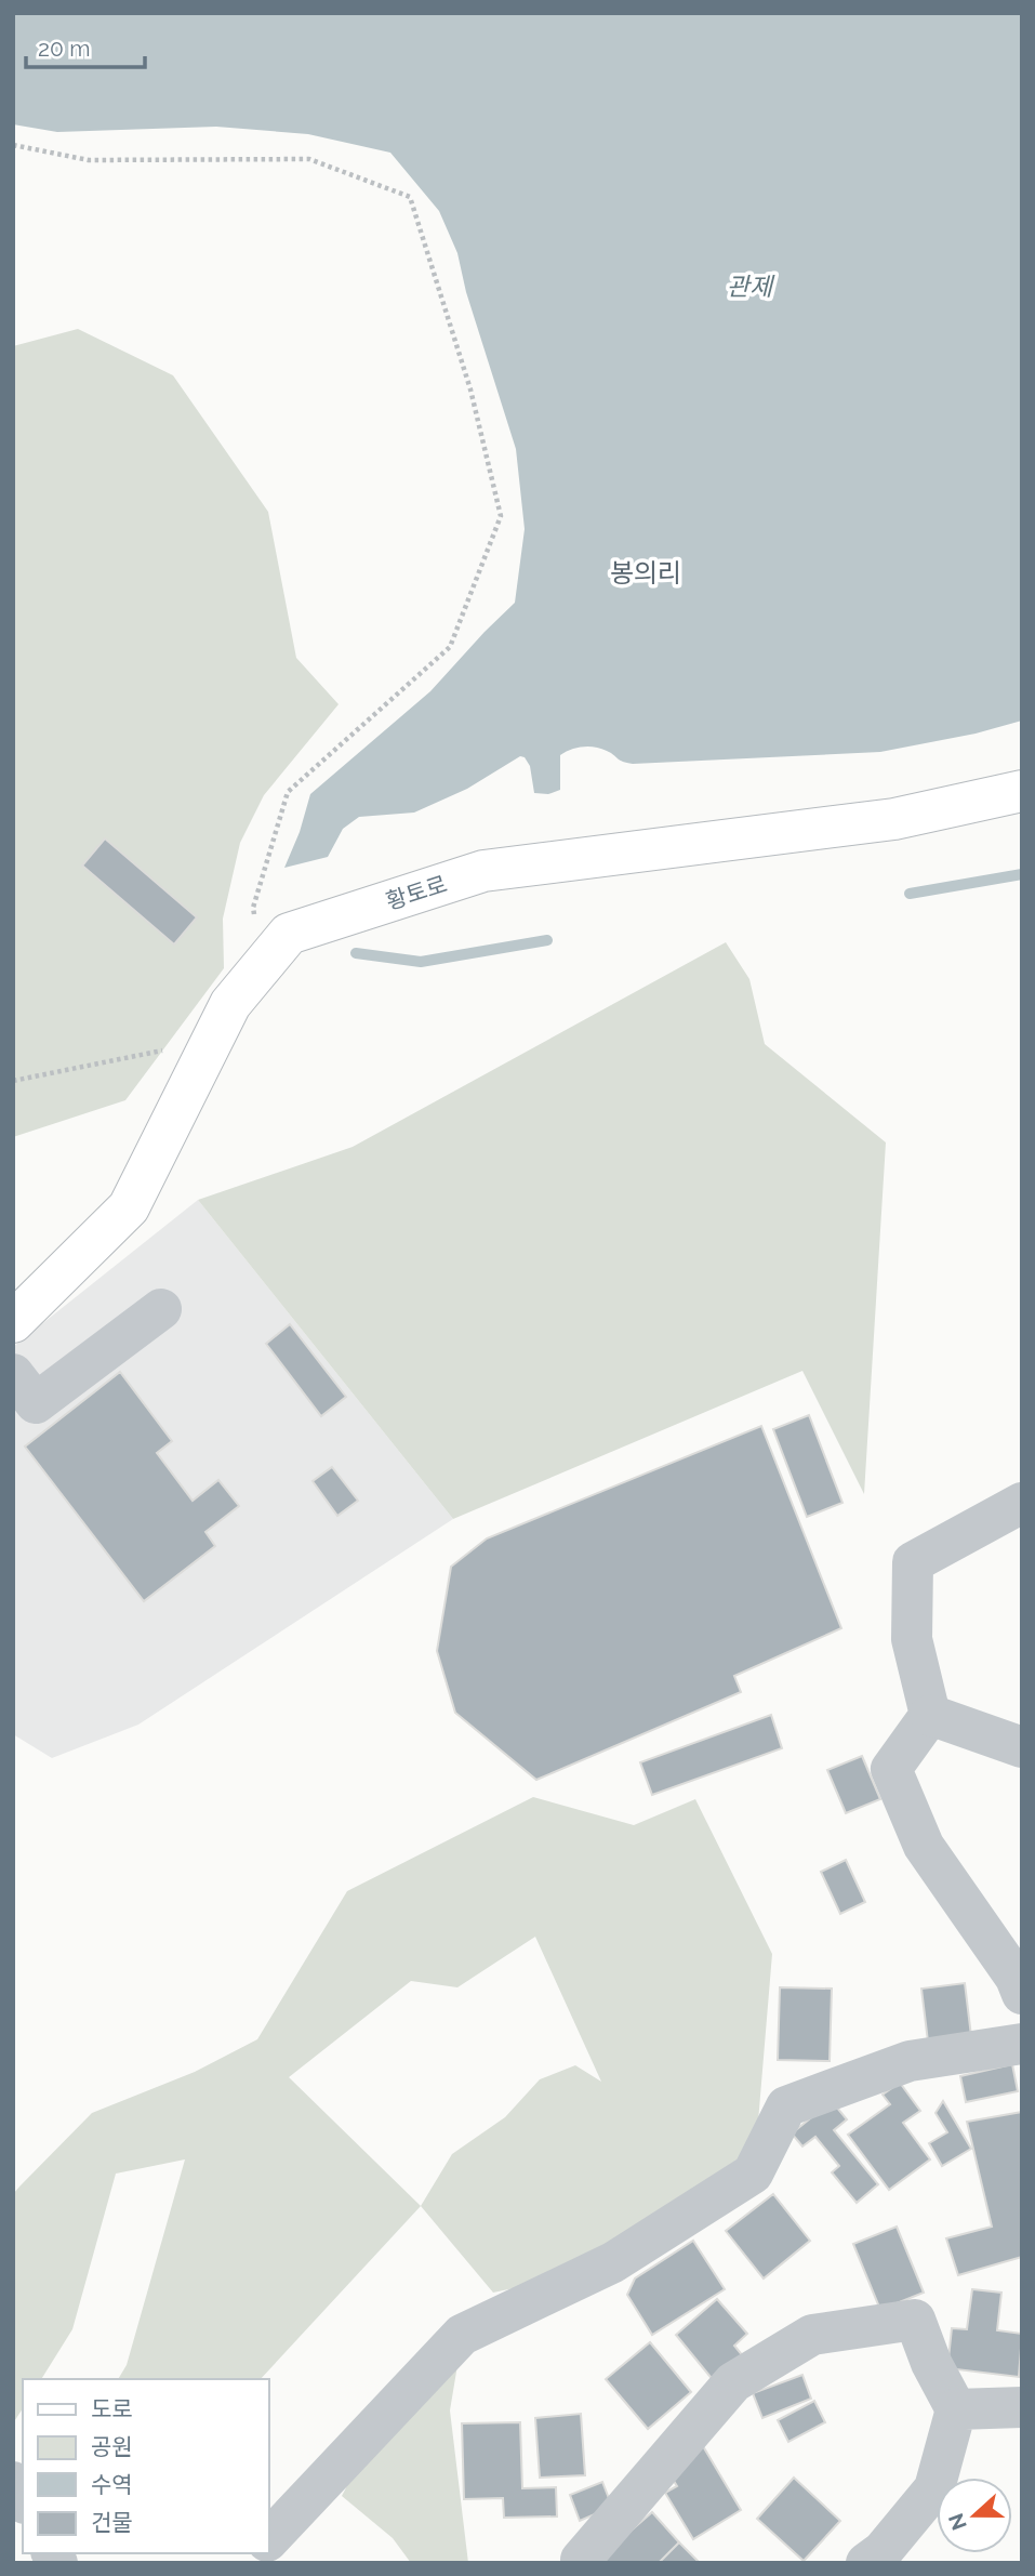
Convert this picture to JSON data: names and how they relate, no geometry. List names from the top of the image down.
{
  "streets": {
    "main road": ["황토로"]
  },
  "districts": ["봉의리"],
  "water": ["관제"],
  "legend": [
    "도로",
    "공원",
    "수역",
    "건물"
  ],
  "scale_bar": "20 m",
  "north": "left"
}
